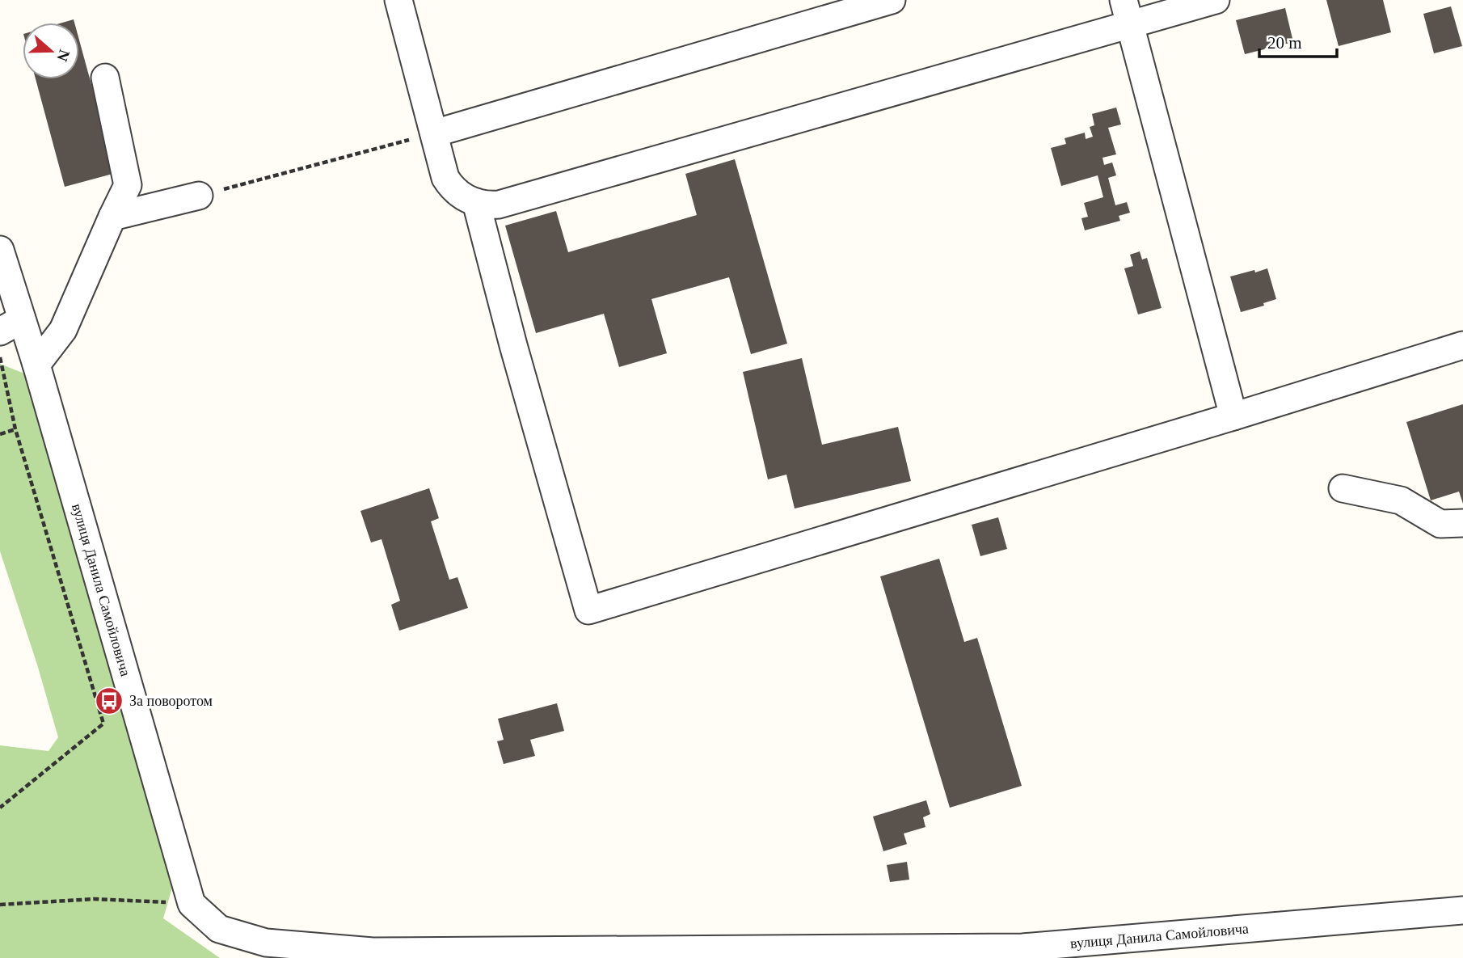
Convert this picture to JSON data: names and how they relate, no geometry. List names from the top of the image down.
{
  "streets": {
    "street": ["вулиця Данила Самойловича"]
  },
  "places": {
    "bus stop": ["За поворотом"]
  },
  "scale_bar": "20 m",
  "north": "right"
}
